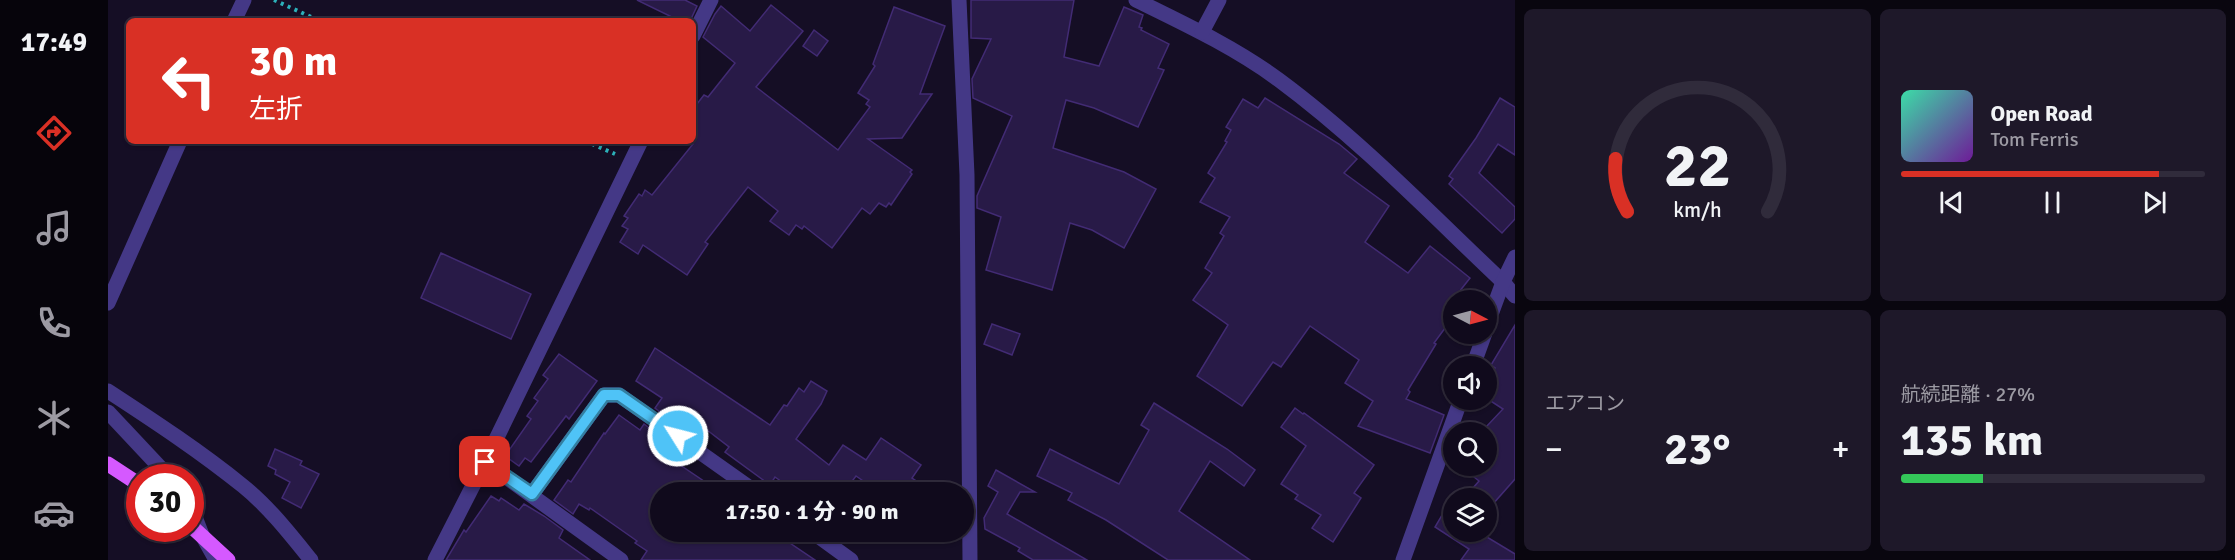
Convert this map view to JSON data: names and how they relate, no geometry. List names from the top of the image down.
{
  "north": "right",
  "page": {
    "tabs": "17:49",
    "turn": ["30 m", "左折"],
    "song": ["Open Road", "Tom Ferris"],
    "tile": [
      "エアコン",
      ["航続距離 · 27%", "135 km"]
    ],
    "heat": ["−", "23°", "+"],
    "limit": "30",
    "trip": "17:50 · 1 分 · 90 m",
    "gauge": ["22", "km/h"]
  }
}
